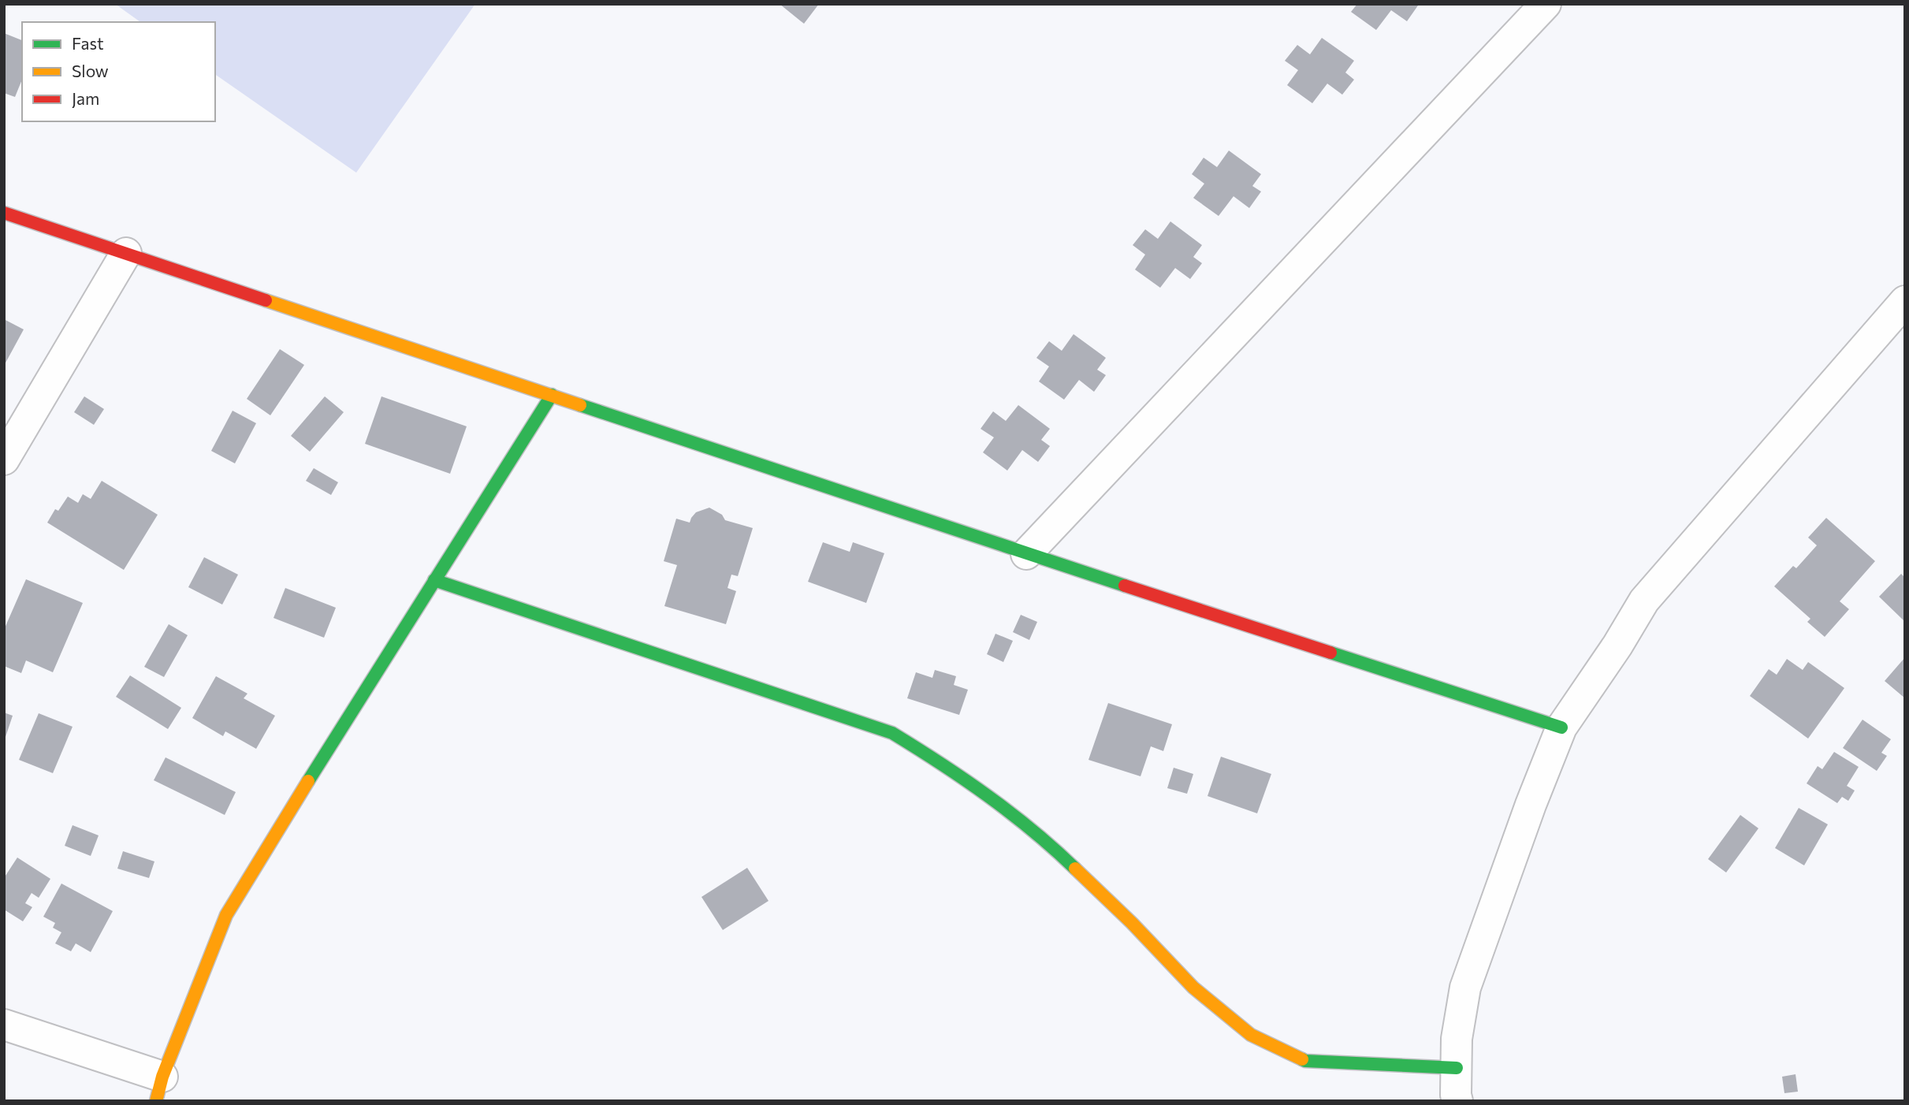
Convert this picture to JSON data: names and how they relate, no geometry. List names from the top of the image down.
{
  "legend": ["Fast", "Slow", "Jam"]
}
